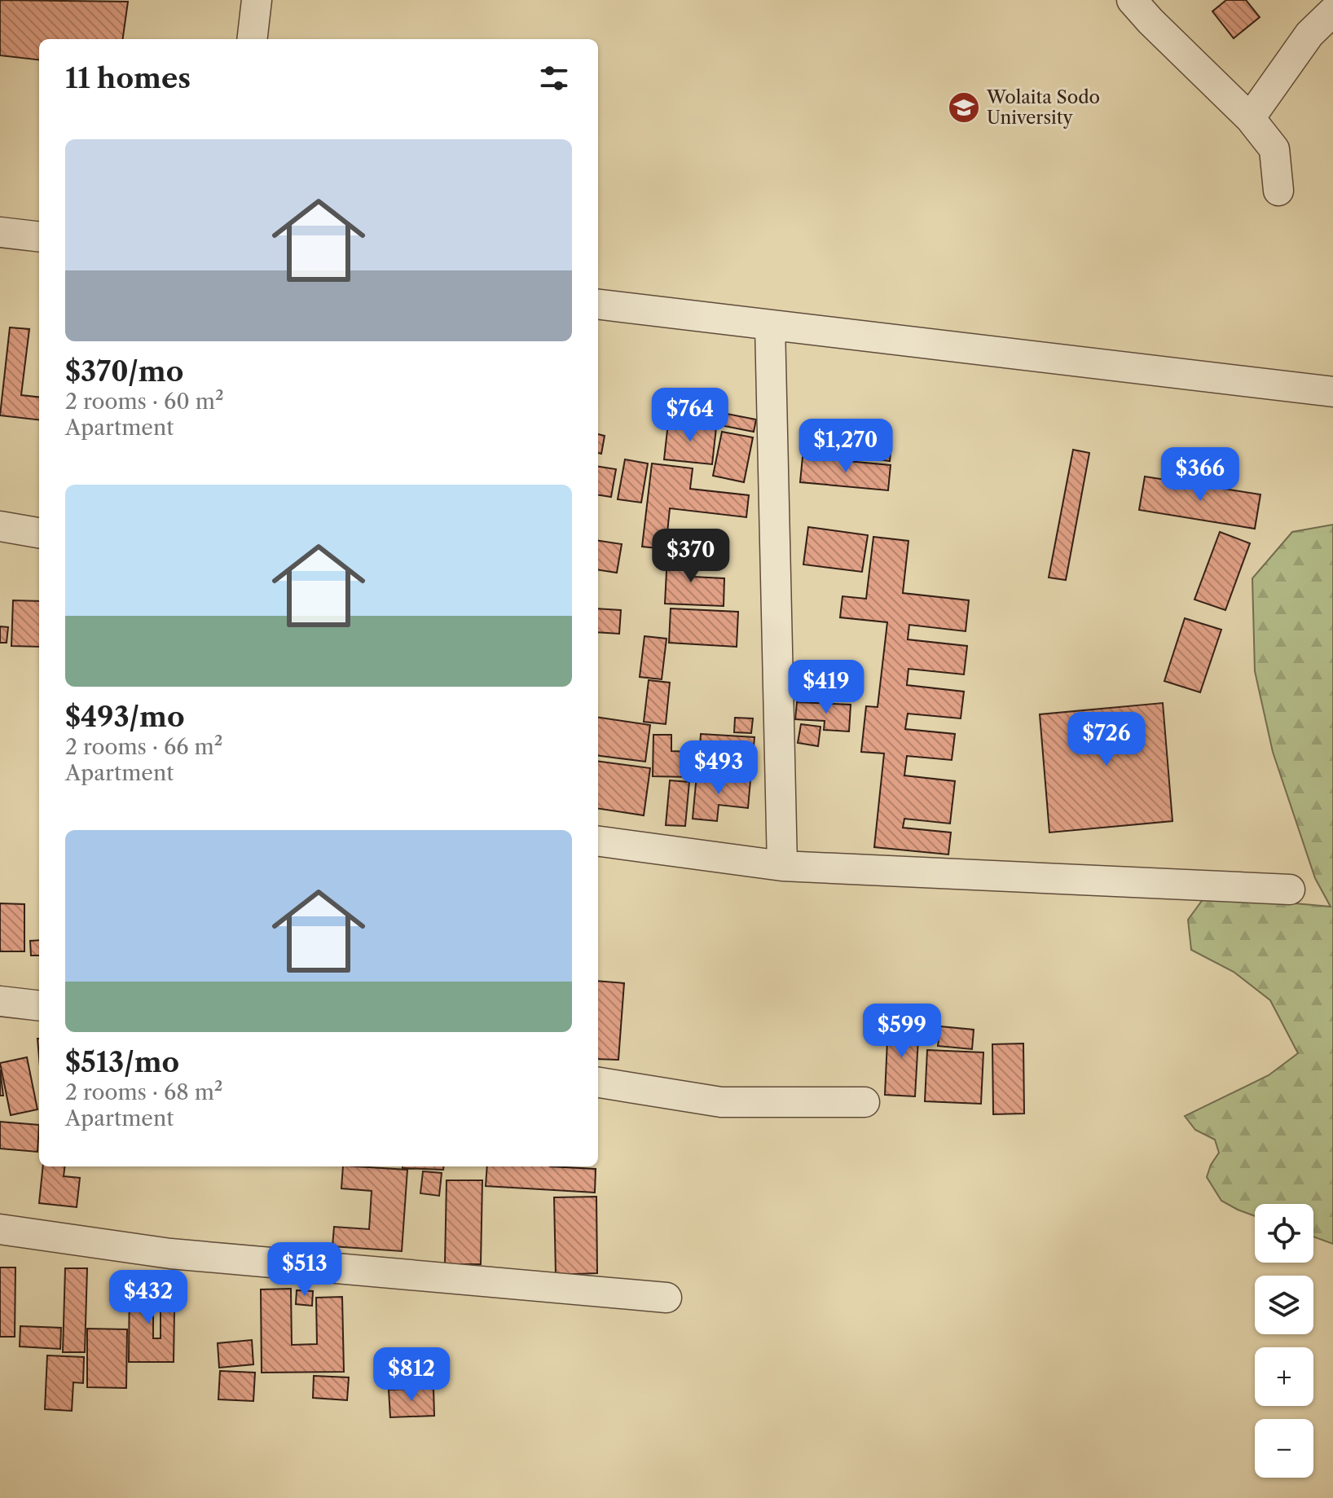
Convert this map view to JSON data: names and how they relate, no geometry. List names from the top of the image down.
{
  "places": {
    "school or university": ["Wolaita Sodo University"]
  },
  "page": {
    "heading": "11 homes",
    "list": [
      {
        "name": "$370/mo",
        "note": "2 rooms · 60 m² · Apartment"
      },
      {
        "name": "$493/mo",
        "note": "2 rooms · 66 m² · Apartment"
      },
      {
        "name": "$513/mo",
        "note": "2 rooms · 68 m² · Apartment"
      }
    ],
    "price": [
      "$764",
      "$1,270",
      "$366",
      "$370",
      "$419",
      "$726",
      "$493",
      "$599",
      "$513",
      "$432",
      "$812"
    ],
    "map_buttons": ["+", "−"]
  }
}
